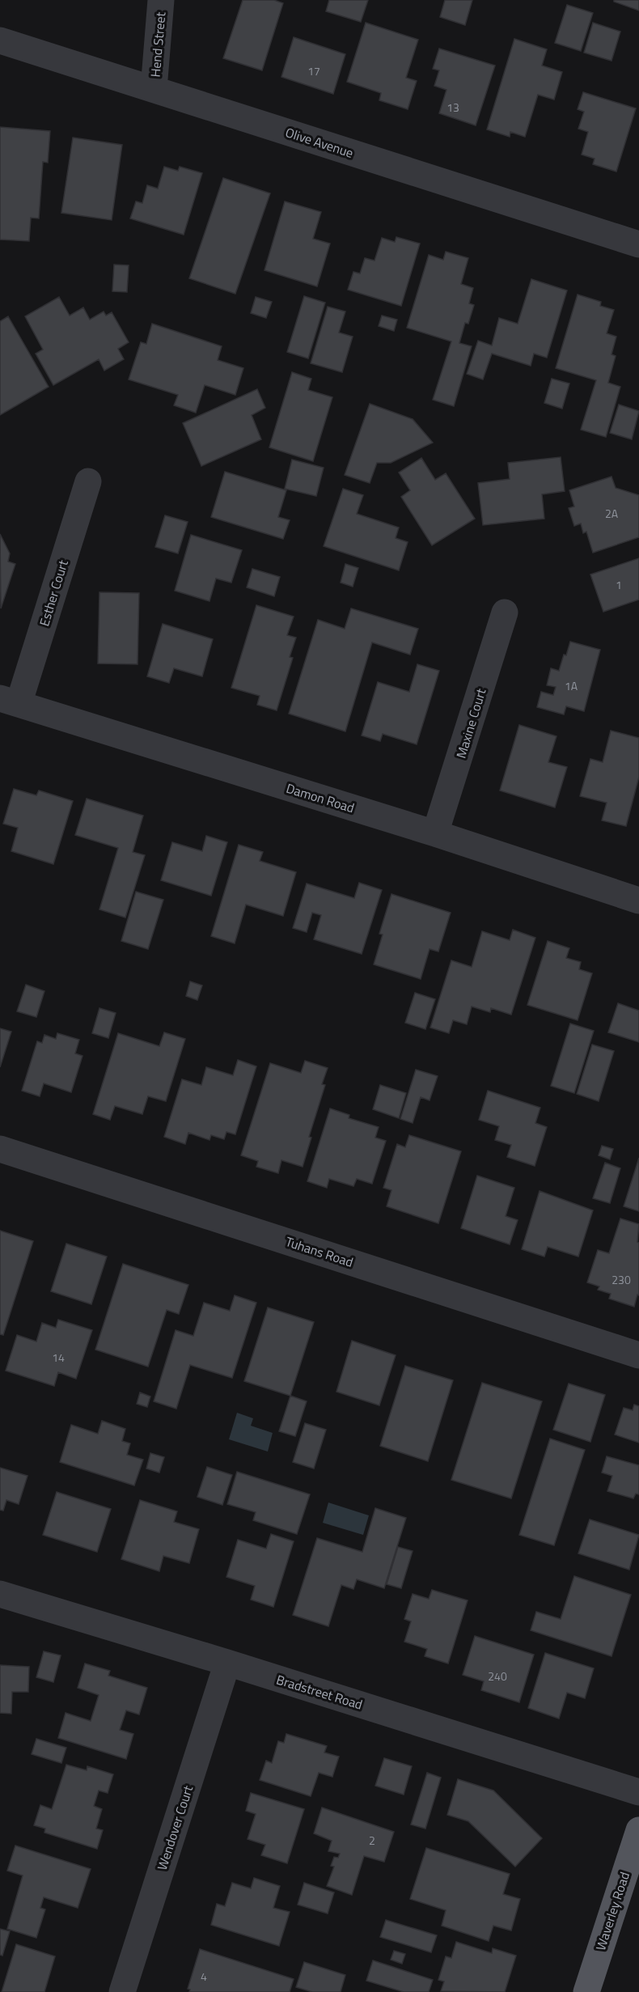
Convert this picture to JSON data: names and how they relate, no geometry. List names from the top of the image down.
{
  "streets": {
    "main road": ["Waverley Road"],
    "street": [
      "Hend Street",
      "Olive Avenue",
      "Esther Court",
      "Maxine Court",
      "Damon Road",
      "Tuhans Road",
      "Bradstreet Road",
      "Wendover Court"
    ]
  },
  "crossings": [
    ["Hend Street", "Olive Avenue"],
    ["Esther Court", "Damon Road"],
    ["Maxine Court", "Damon Road"],
    ["Bradstreet Road", "Wendover Court"]
  ],
  "house_numbers": [
    "17",
    "13",
    "2A",
    "1",
    "1A",
    "230",
    "14",
    "240",
    "2",
    "4"
  ]
}
